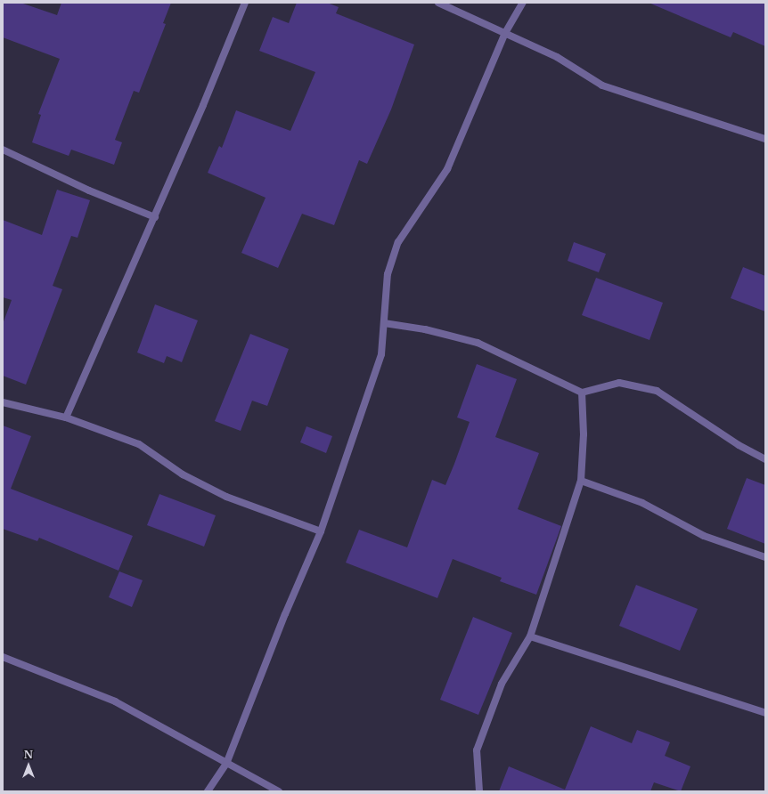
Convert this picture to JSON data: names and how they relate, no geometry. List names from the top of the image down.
{
  "north": "top"
}
